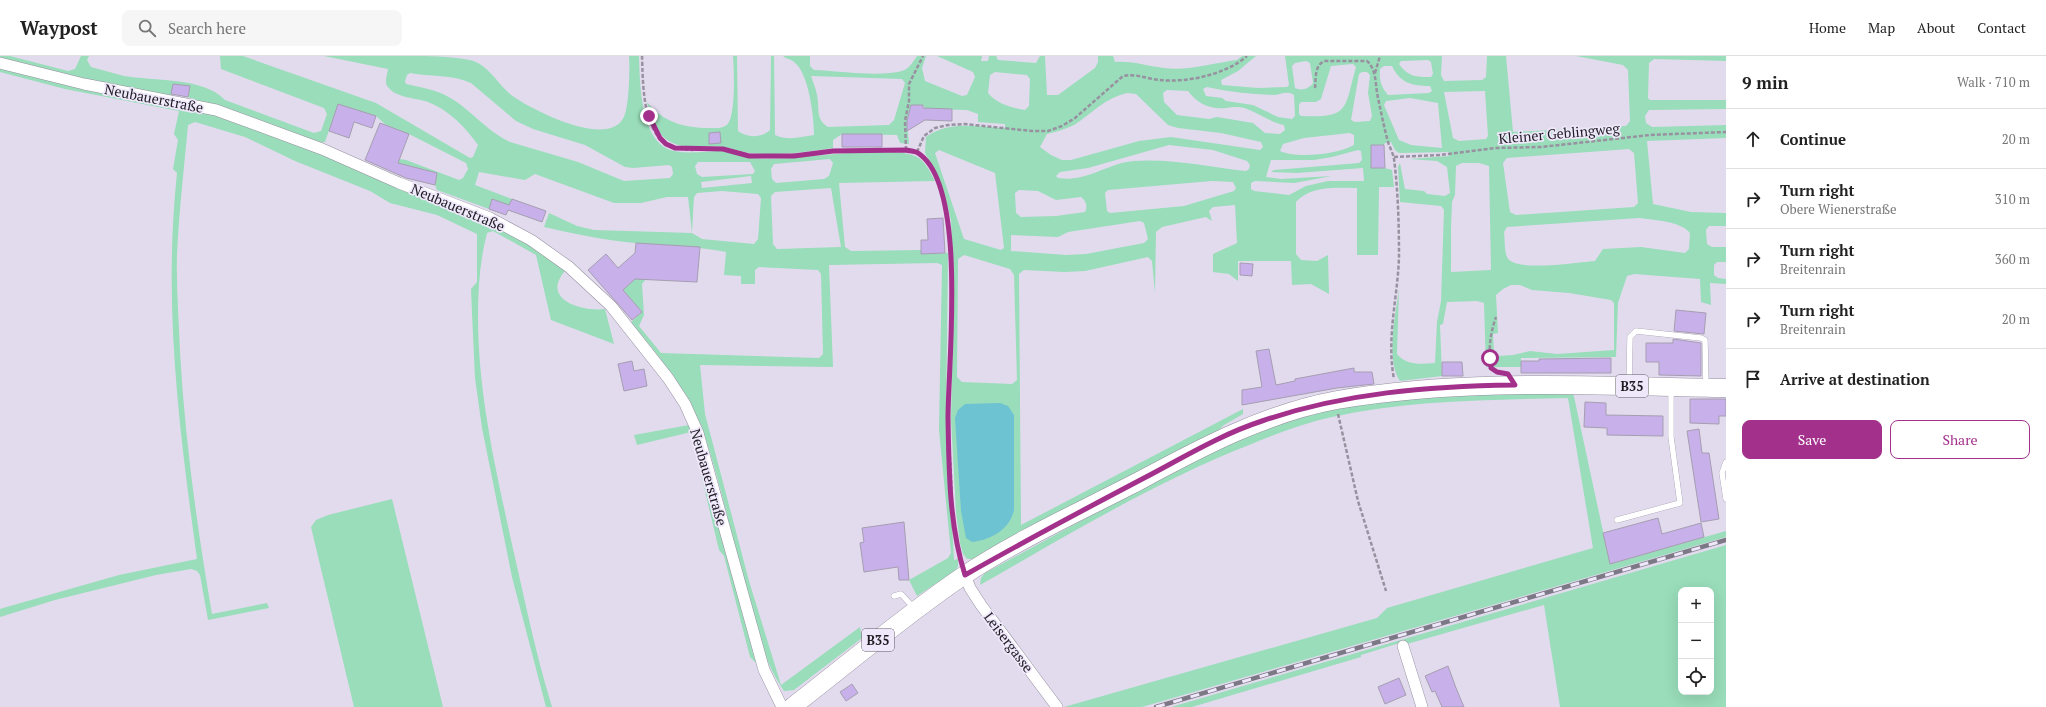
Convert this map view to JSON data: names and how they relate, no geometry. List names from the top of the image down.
{
  "streets": {
    "main road": ["B35"],
    "street": ["Neubauerstraße", "Leisergasse"],
    "path": ["Kleiner Geblingweg"]
  },
  "crossings": [
    ["B35", "Leisergasse"]
  ],
  "page": {
    "header": "Waypost",
    "search": "Search here",
    "nav": [
      "Home",
      "Map",
      "About",
      "Contact"
    ],
    "heading": ["9 min", "Walk · 710 m"],
    "list": [
      ["Continue", "20 m"],
      ["Turn right", "Obere Wienerstraße", "310 m"],
      ["Turn right", "Breitenrain", "360 m"],
      ["Turn right", "Breitenrain", "20 m"],
      "Arrive at destination"
    ],
    "buttons": ["Save", "Share"],
    "map_buttons": ["+", "−"]
  }
}
